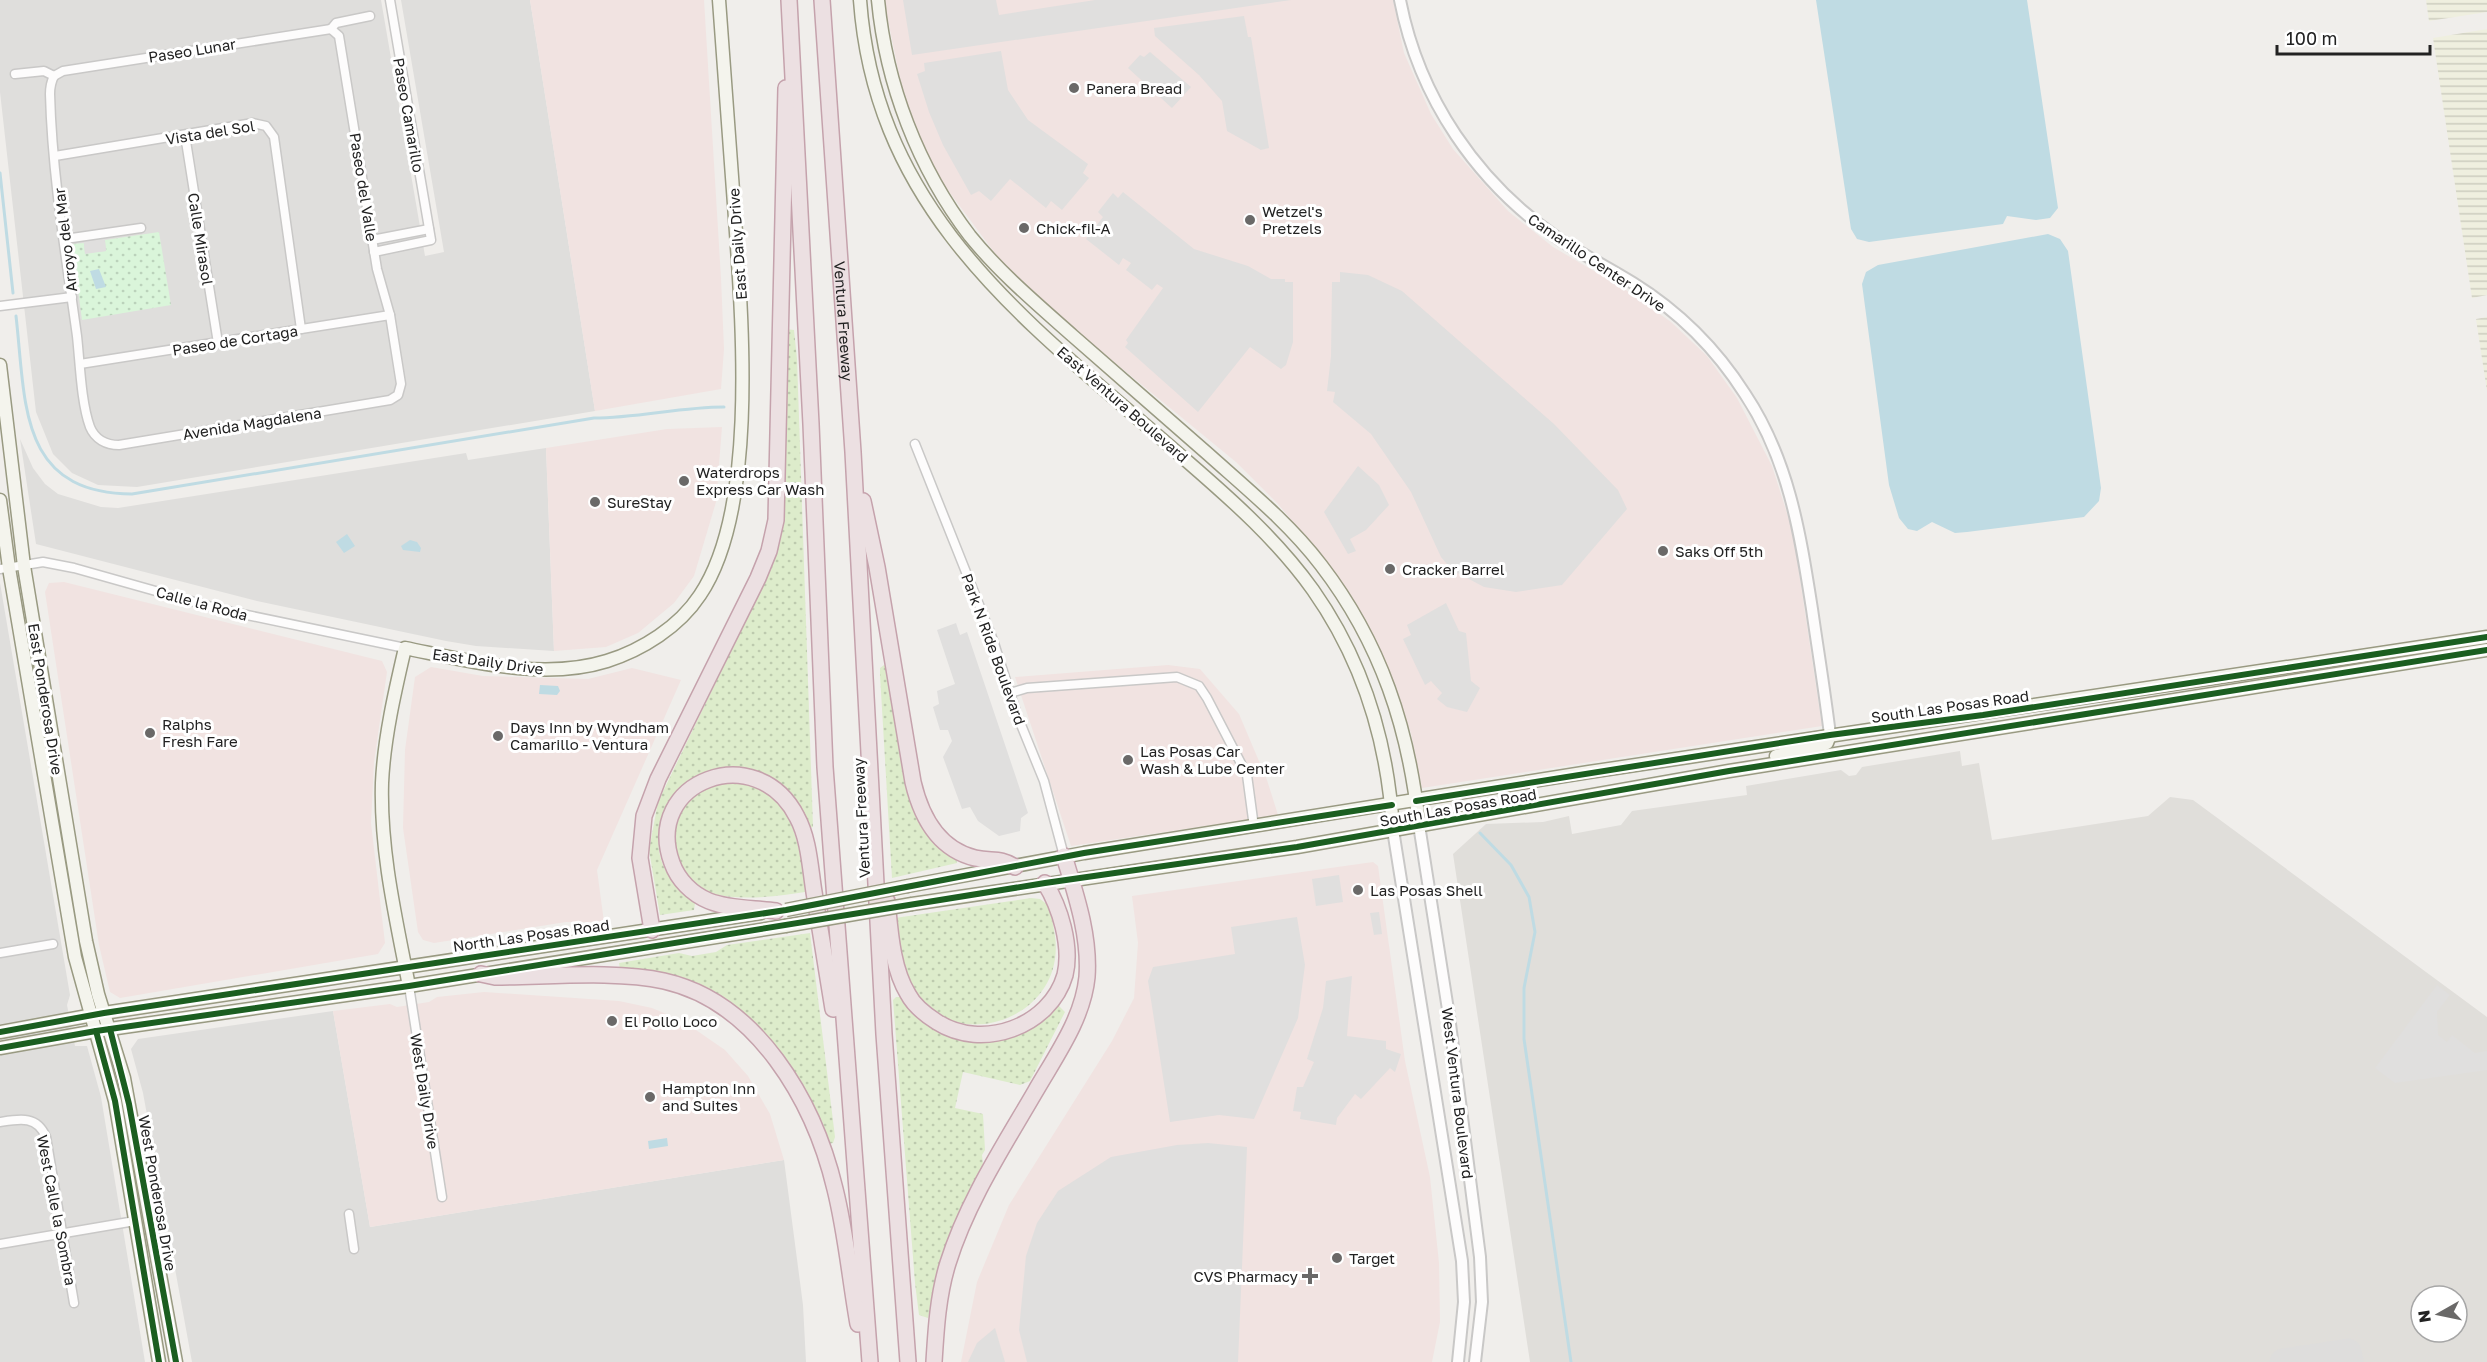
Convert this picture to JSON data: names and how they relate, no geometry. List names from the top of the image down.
{
  "streets": {
    "highway": ["Ventura Freeway"],
    "main road": [
      "East Daily Drive",
      "East Ventura Boulevard",
      "East Ponderosa Drive",
      "South Las Posas Road",
      "North Las Posas Road",
      "West Ponderosa Drive"
    ],
    "street": [
      "Paseo Lunar",
      "Paseo Camarillo",
      "Vista del Sol",
      "Paseo del Valle",
      "Calle Mirasol",
      "Arroyo del Mar",
      "Camarillo Center Drive",
      "Paseo de Cortaga",
      "Avenida Magdalena",
      "Calle la Roda",
      "Park N Ride Boulevard",
      "West Daily Drive",
      "West Ventura Boulevard",
      "West Calle la Sombra"
    ]
  },
  "crossings": [
    ["Paseo Lunar", "Paseo del Valle"],
    ["Paseo Lunar", "Arroyo del Mar"],
    ["Paseo Camarillo", "Paseo del Valle"],
    ["Vista del Sol", "Calle Mirasol"],
    ["Vista del Sol", "Arroyo del Mar"],
    ["Vista del Sol", "Paseo de Cortaga"],
    ["Paseo del Valle", "Paseo de Cortaga"],
    ["Paseo del Valle", "Avenida Magdalena"],
    ["Calle Mirasol", "Paseo de Cortaga"],
    ["Arroyo del Mar", "Paseo de Cortaga"],
    ["Arroyo del Mar", "Avenida Magdalena"],
    ["East Daily Drive", "Calle la Roda"],
    ["Camarillo Center Drive", "South Las Posas Road"],
    ["East Ventura Boulevard", "South Las Posas Road"],
    ["East Ventura Boulevard", "West Ventura Boulevard"],
    ["Calle la Roda", "East Ponderosa Drive"],
    ["Park N Ride Boulevard", "South Las Posas Road"],
    ["Park N Ride Boulevard", "North Las Posas Road"],
    ["East Ponderosa Drive", "North Las Posas Road"],
    ["East Ponderosa Drive", "West Ponderosa Drive"],
    ["South Las Posas Road", "North Las Posas Road"],
    ["South Las Posas Road", "West Ventura Boulevard"],
    ["North Las Posas Road", "West Daily Drive"],
    ["North Las Posas Road", "West Ponderosa Drive"]
  ],
  "places": {
    "other": [
      "Panera Bread",
      "Wetzel's Pretzels",
      "Chick-fil-A",
      "Waterdrops Express Car Wash",
      "SureStay",
      "Saks Off 5th",
      "Cracker Barrel",
      "Ralphs Fresh Fare",
      "Days Inn by Wyndham Camarillo - Ventura",
      "Las Posas Car Wash & Lube Center",
      "Las Posas Shell",
      "El Pollo Loco",
      "Hampton Inn and Suites",
      "Target"
    ],
    "health": ["CVS Pharmacy"]
  },
  "scale_bar": "100 m",
  "north": "left"
}
